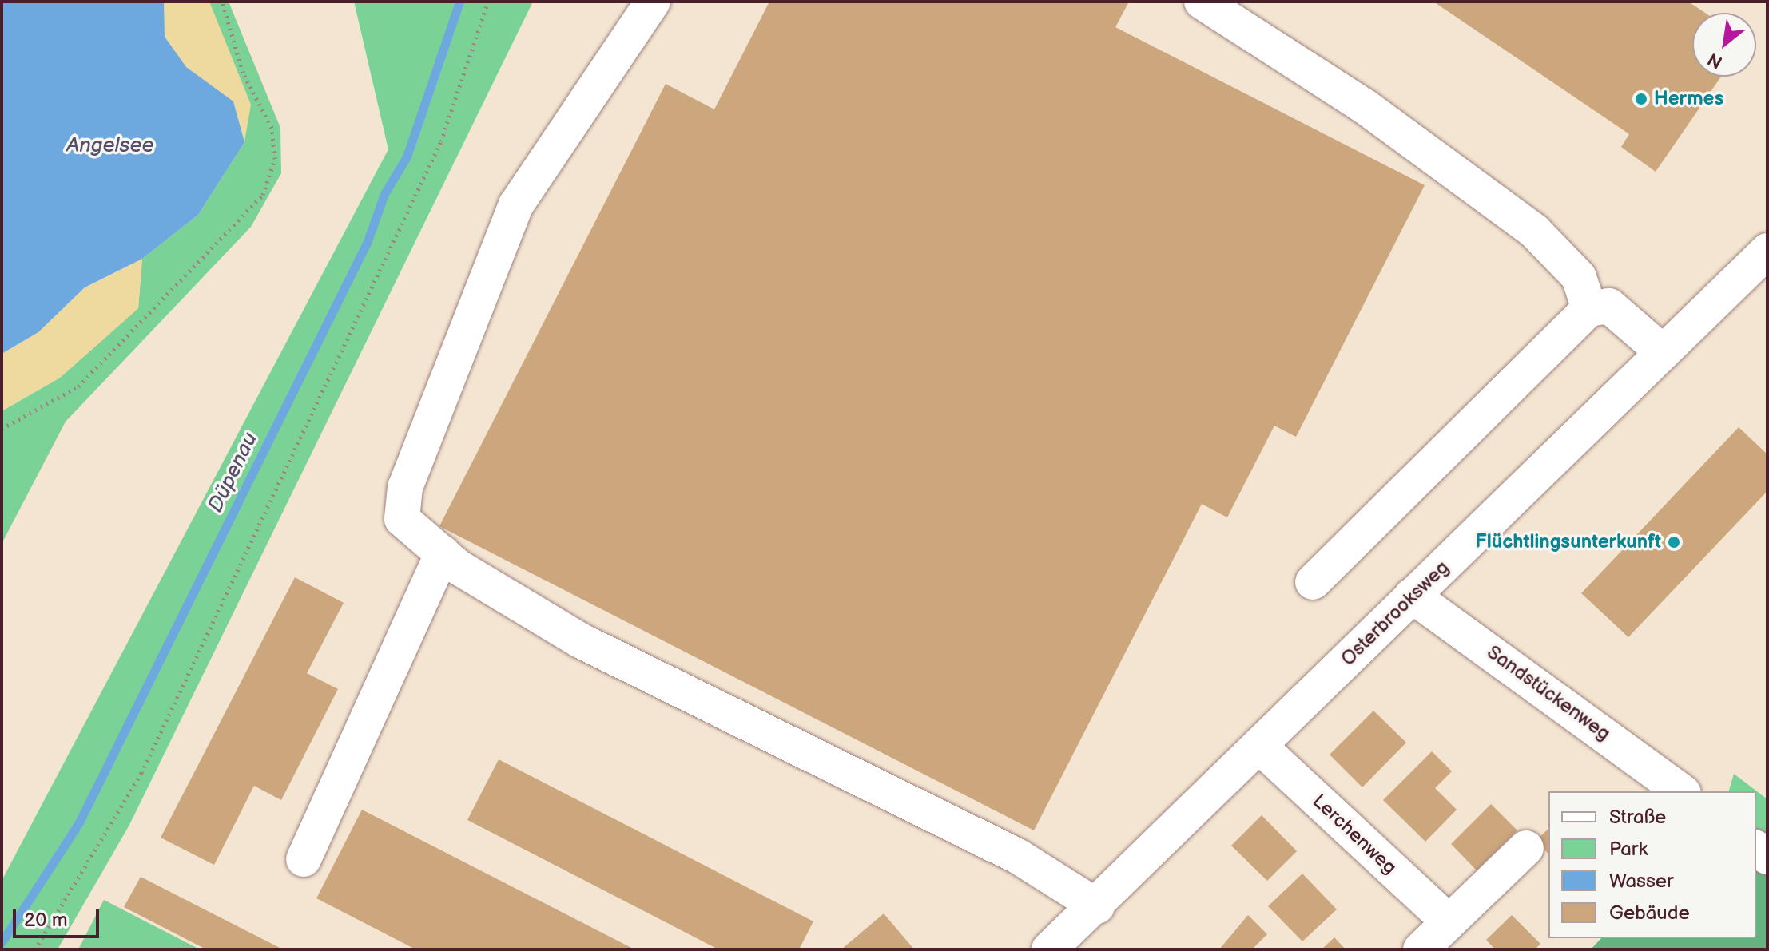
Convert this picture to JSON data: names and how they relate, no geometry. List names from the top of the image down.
{
  "streets": {
    "street": ["Osterbrooksweg", "Sandstückenweg", "Lerchenweg"]
  },
  "crossings": [
    ["Osterbrooksweg", "Sandstückenweg"],
    ["Osterbrooksweg", "Lerchenweg"]
  ],
  "water": ["Angelsee", "Düpenau"],
  "places": ["Hermes", "Flüchtlingsunterkunft"],
  "legend": [
    "Straße",
    "Park",
    "Wasser",
    "Gebäude"
  ],
  "scale_bar": "20 m",
  "north": "bottom left"
}
